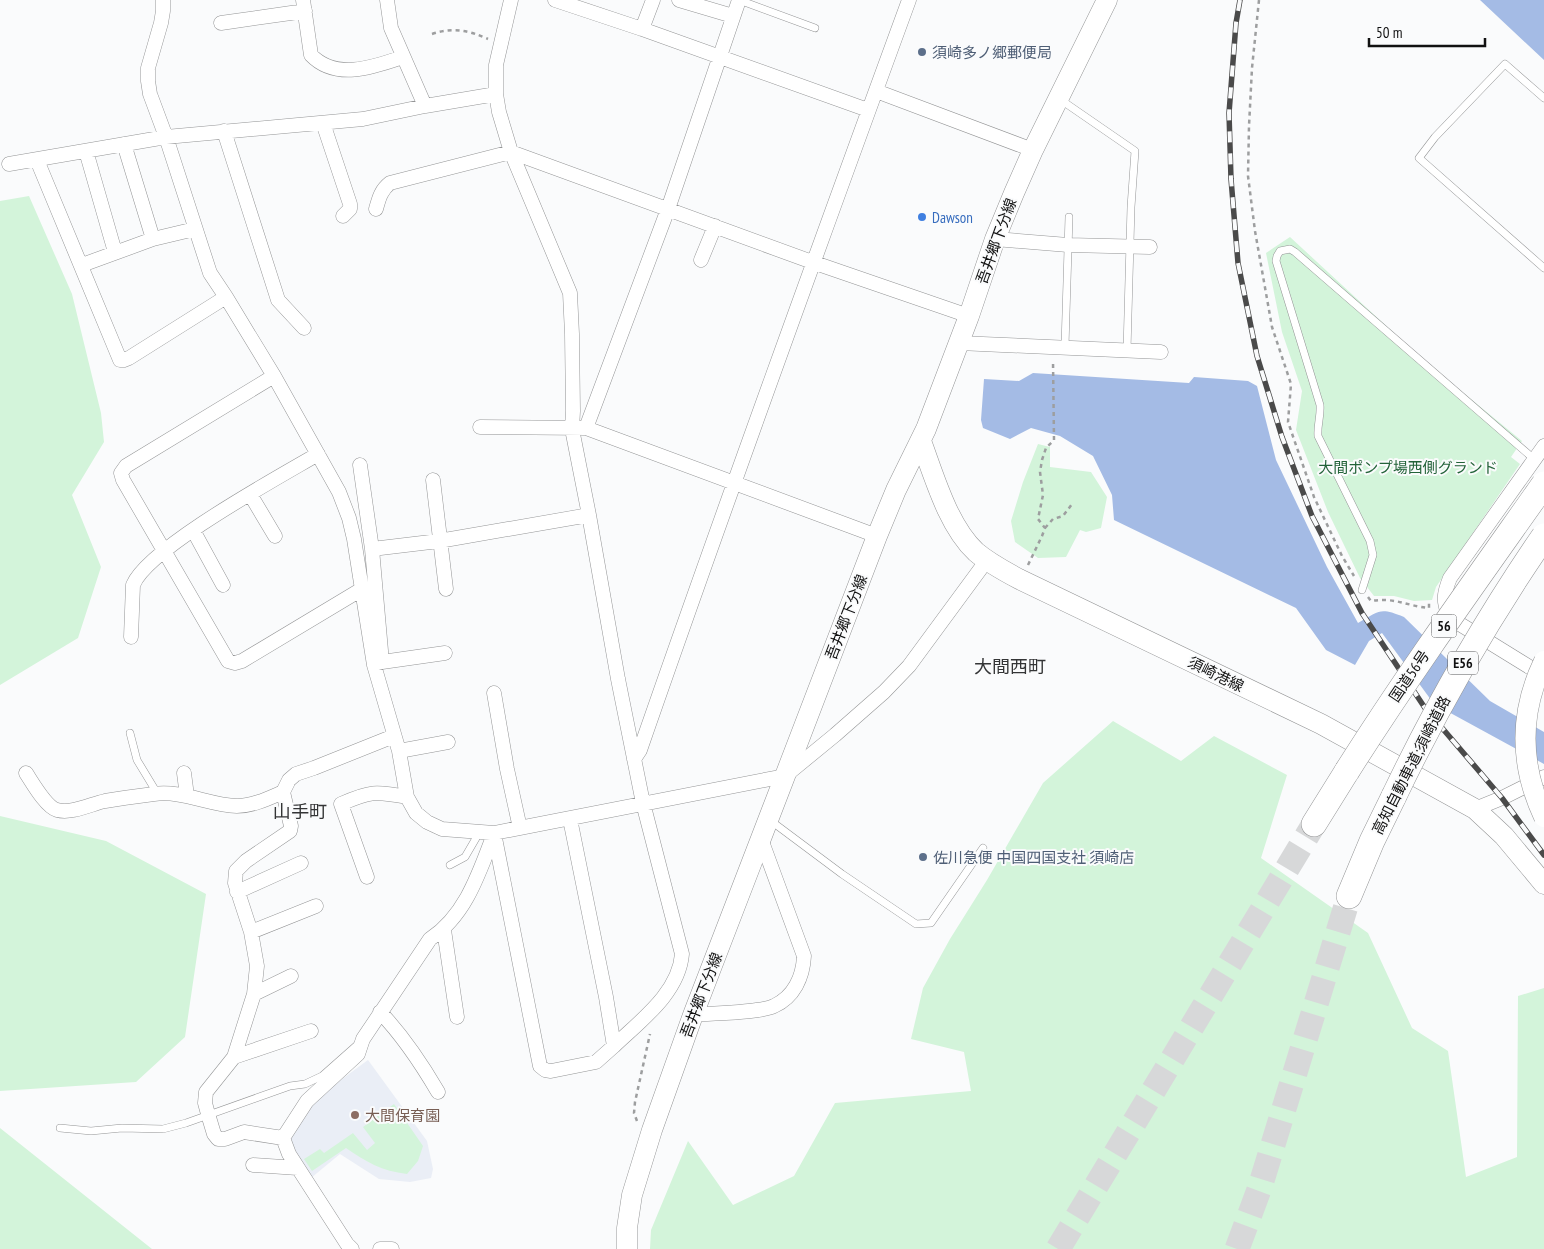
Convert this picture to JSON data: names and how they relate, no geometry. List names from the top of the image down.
{
  "streets": {
    "highway": [
      "56",
      "E56",
      "国道56号",
      "高知自動車道;須崎道路"
    ],
    "main road": ["吾井郷下分線", "須崎港線"]
  },
  "crossings": [
    ["吾井郷下分線", "須崎港線"]
  ],
  "districts": ["大間西町", "山手町"],
  "parks": ["大間ポンプ場西側グランド"],
  "places": [
    "須崎多ノ郷郵便局",
    "Dawson",
    "佐川急便 中国四国支社 須崎店",
    "大間保育園"
  ],
  "scale_bar": "50 m"
}
